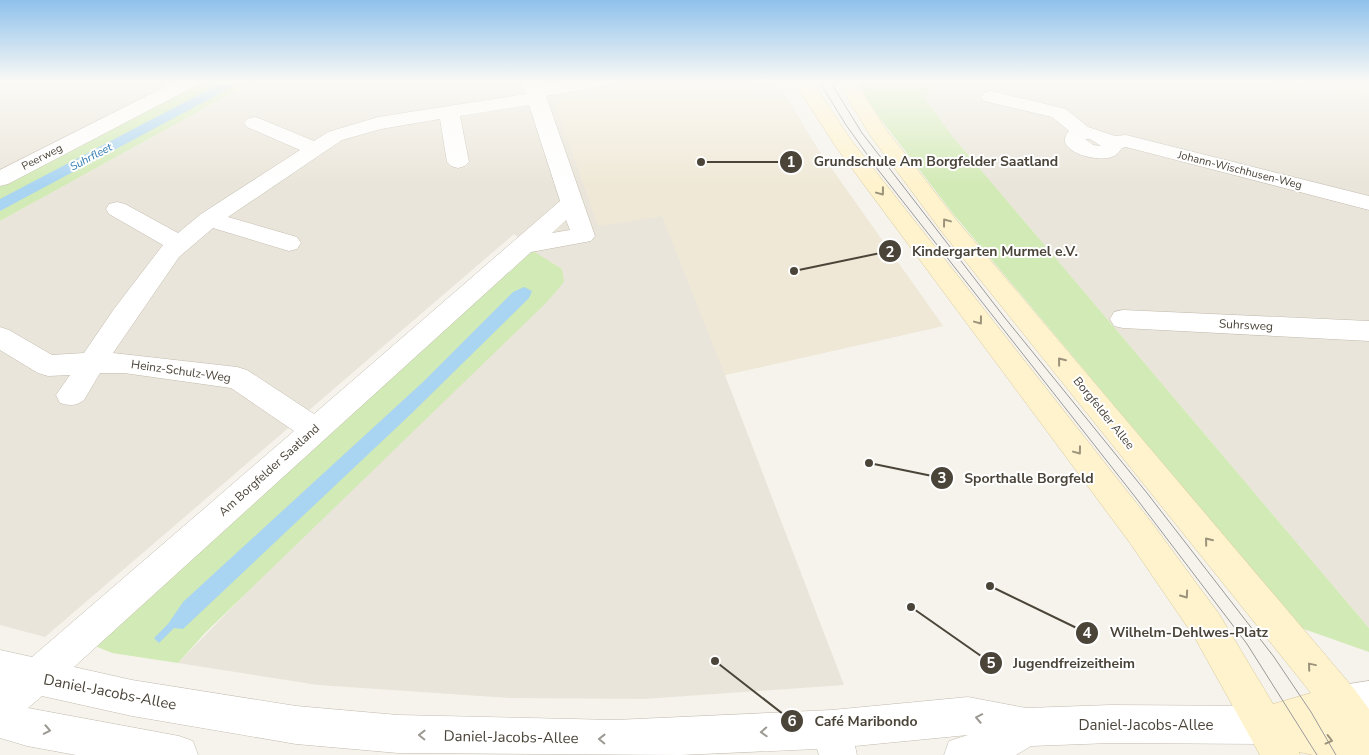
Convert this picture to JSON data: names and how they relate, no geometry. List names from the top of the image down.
{
  "streets": {
    "main road": ["Borgfelder Allee"],
    "street": [
      "Peerweg",
      "Johann-Wischhusen-Weg",
      "Suhrsweg",
      "Heinz-Schulz-Weg",
      "Am Borgfelder Saatland",
      "Daniel-Jacobs-Allee"
    ]
  },
  "crossings": [
    ["Heinz-Schulz-Weg", "Am Borgfelder Saatland"],
    ["Am Borgfelder Saatland", "Daniel-Jacobs-Allee"]
  ],
  "one_way": ["Daniel-Jacobs-Allee"],
  "water": ["Suhrfleet"],
  "places": [
    "Grundschule Am Borgfelder Saatland",
    "Kindergarten Murmel e.V.",
    "Sporthalle Borgfeld",
    "Wilhelm-Dehlwes-Platz",
    "Jugendfreizeitheim",
    "Café Maribondo"
  ]
}
